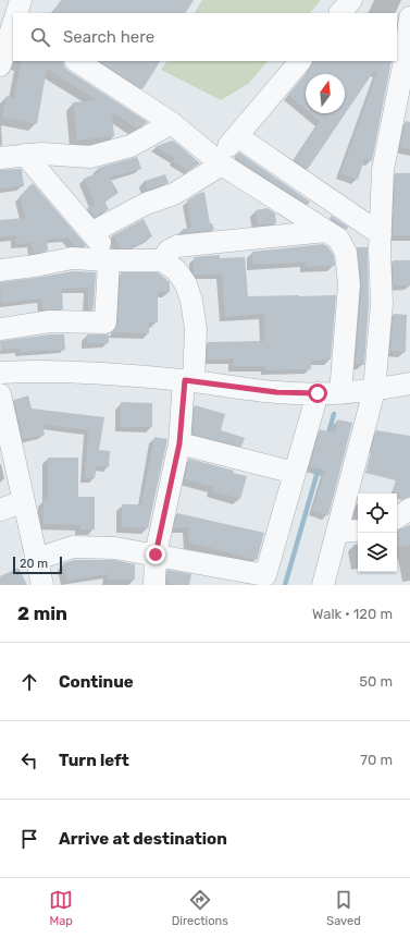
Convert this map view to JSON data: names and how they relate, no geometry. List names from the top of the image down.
{
  "scale_bar": "20 m",
  "north": "top",
  "page": {
    "search": "Search here",
    "scale": "20 m",
    "heading": ["2 min", "Walk · 120 m"],
    "list": [
      ["Continue", "50 m"],
      ["Turn left", "70 m"],
      "Arrive at destination"
    ],
    "nav": ["Map", "Directions", "Saved"]
  }
}
